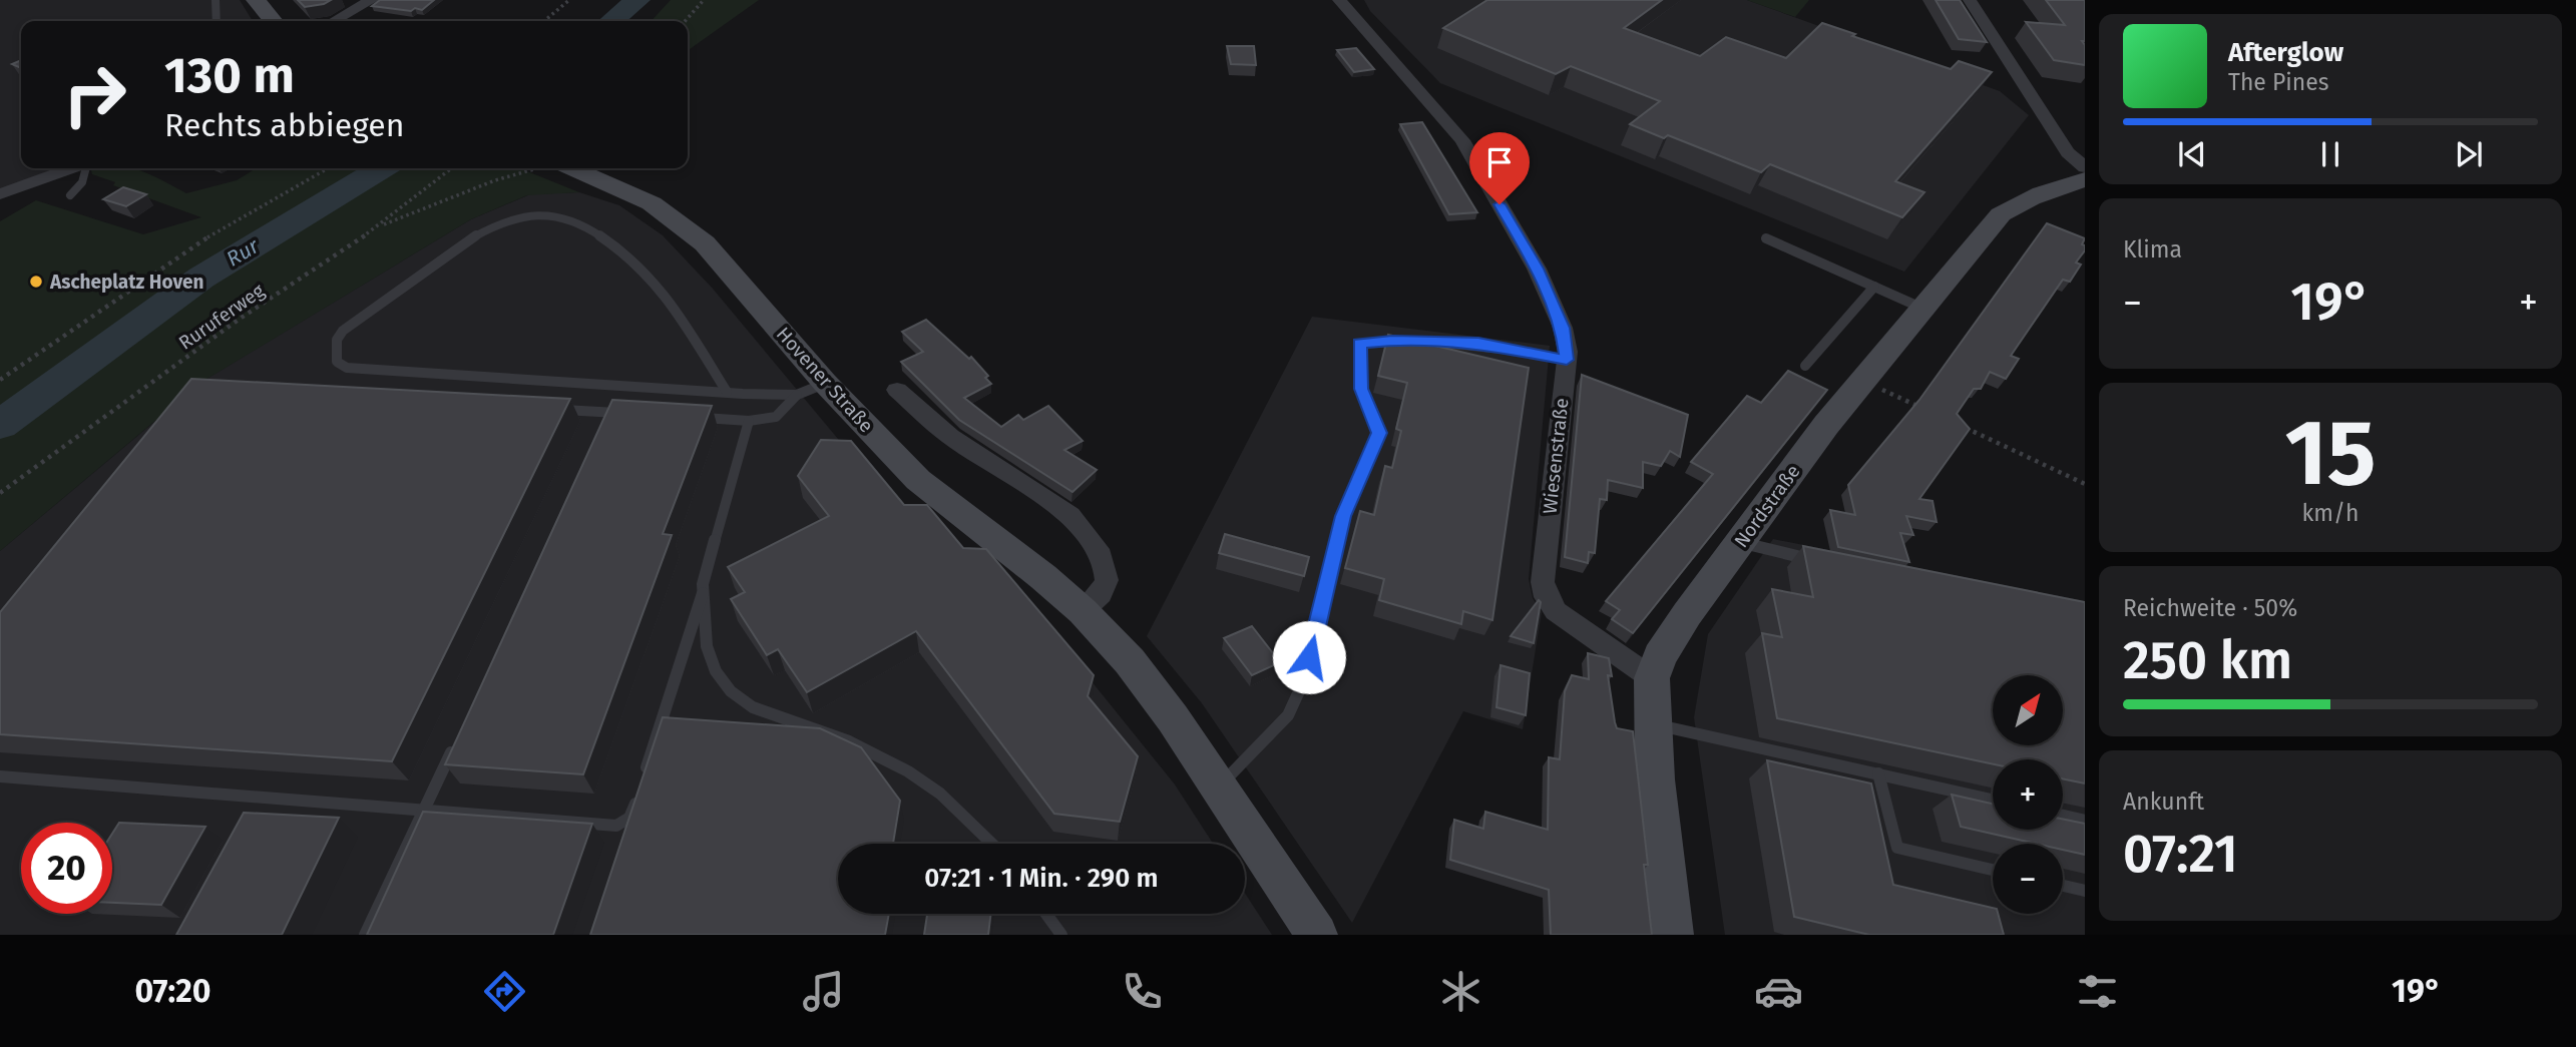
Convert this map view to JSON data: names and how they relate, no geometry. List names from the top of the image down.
{
  "streets": {
    "main road": ["Hovener Straße", "Nordstraße"],
    "street": ["Wiesenstraße"],
    "path": ["Ruruferweg"]
  },
  "crossings": [
    ["Wiesenstraße", "Nordstraße"]
  ],
  "water": ["Rur"],
  "places": ["Ascheplatz Hoven"],
  "north": "top right",
  "page": {
    "turn": ["130 m", "Rechts abbiegen"],
    "song": ["Afterglow", "The Pines"],
    "tile": [
      "Klima",
      ["15", "km/h"],
      ["Reichweite · 50%", "250 km"],
      ["Ankunft", "07:21"]
    ],
    "heat": ["−", "19°", "+"],
    "map_buttons": ["+", "−"],
    "limit": "20",
    "trip": "07:21 · 1 Min. · 290 m",
    "tabs": ["07:20", "19°"]
  }
}
